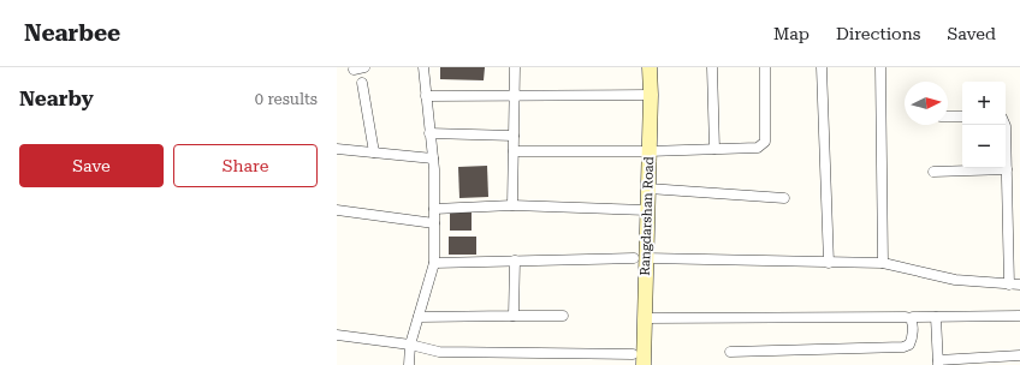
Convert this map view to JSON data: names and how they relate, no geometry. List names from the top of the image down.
{
  "streets": {
    "street": ["Rangdarshan Road"]
  },
  "north": "right",
  "page": {
    "header": "Nearbee",
    "nav": ["Map", "Directions", "Saved"],
    "heading": ["Nearby", "0 results"],
    "map_buttons": ["+", "−"],
    "buttons": ["Save", "Share"]
  }
}
